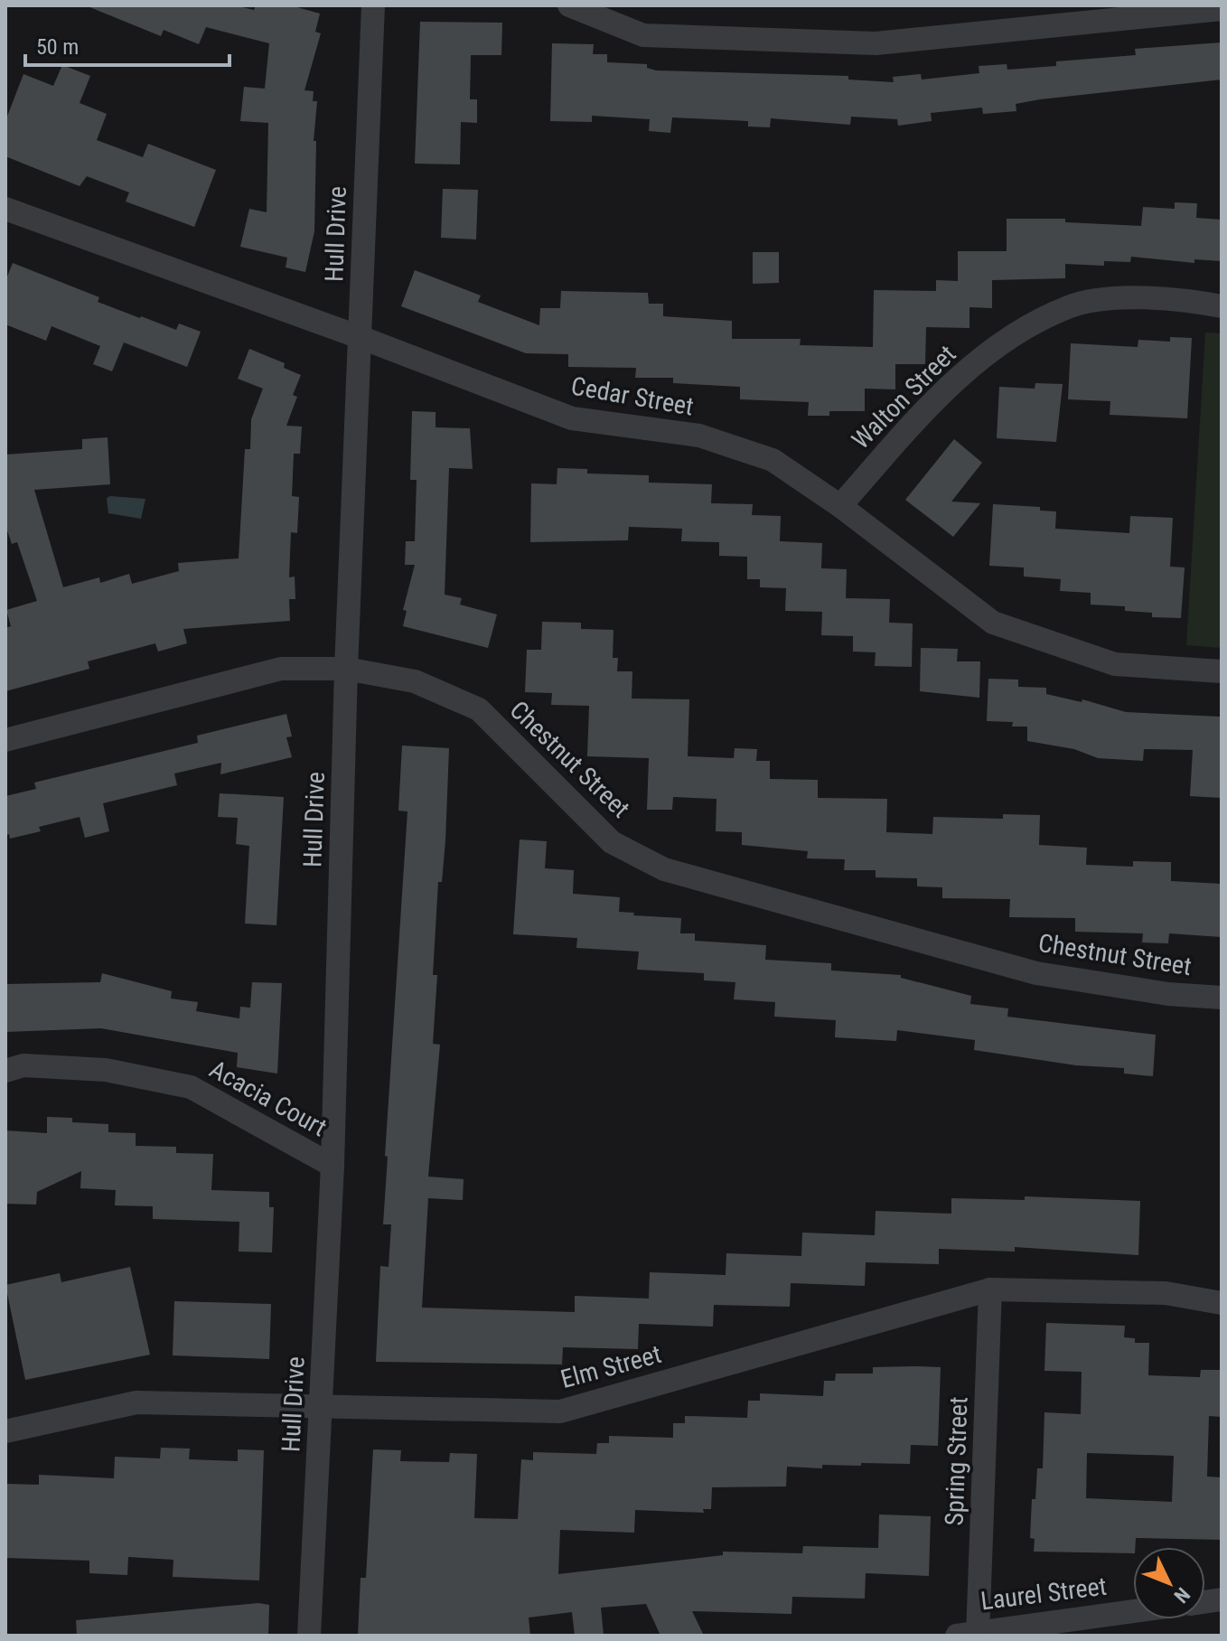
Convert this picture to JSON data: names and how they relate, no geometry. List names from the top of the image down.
{
  "streets": {
    "street": [
      "Hull Drive",
      "Cedar Street",
      "Walton Street",
      "Chestnut Street",
      "Acacia Court",
      "Elm Street",
      "Spring Street",
      "Laurel Street"
    ]
  },
  "crossings": [
    ["Hull Drive", "Cedar Street"],
    ["Hull Drive", "Chestnut Street"],
    ["Hull Drive", "Acacia Court"],
    ["Hull Drive", "Elm Street"],
    ["Cedar Street", "Walton Street"],
    ["Elm Street", "Spring Street"],
    ["Spring Street", "Laurel Street"]
  ],
  "scale_bar": "50 m",
  "north": "bottom right"
}
